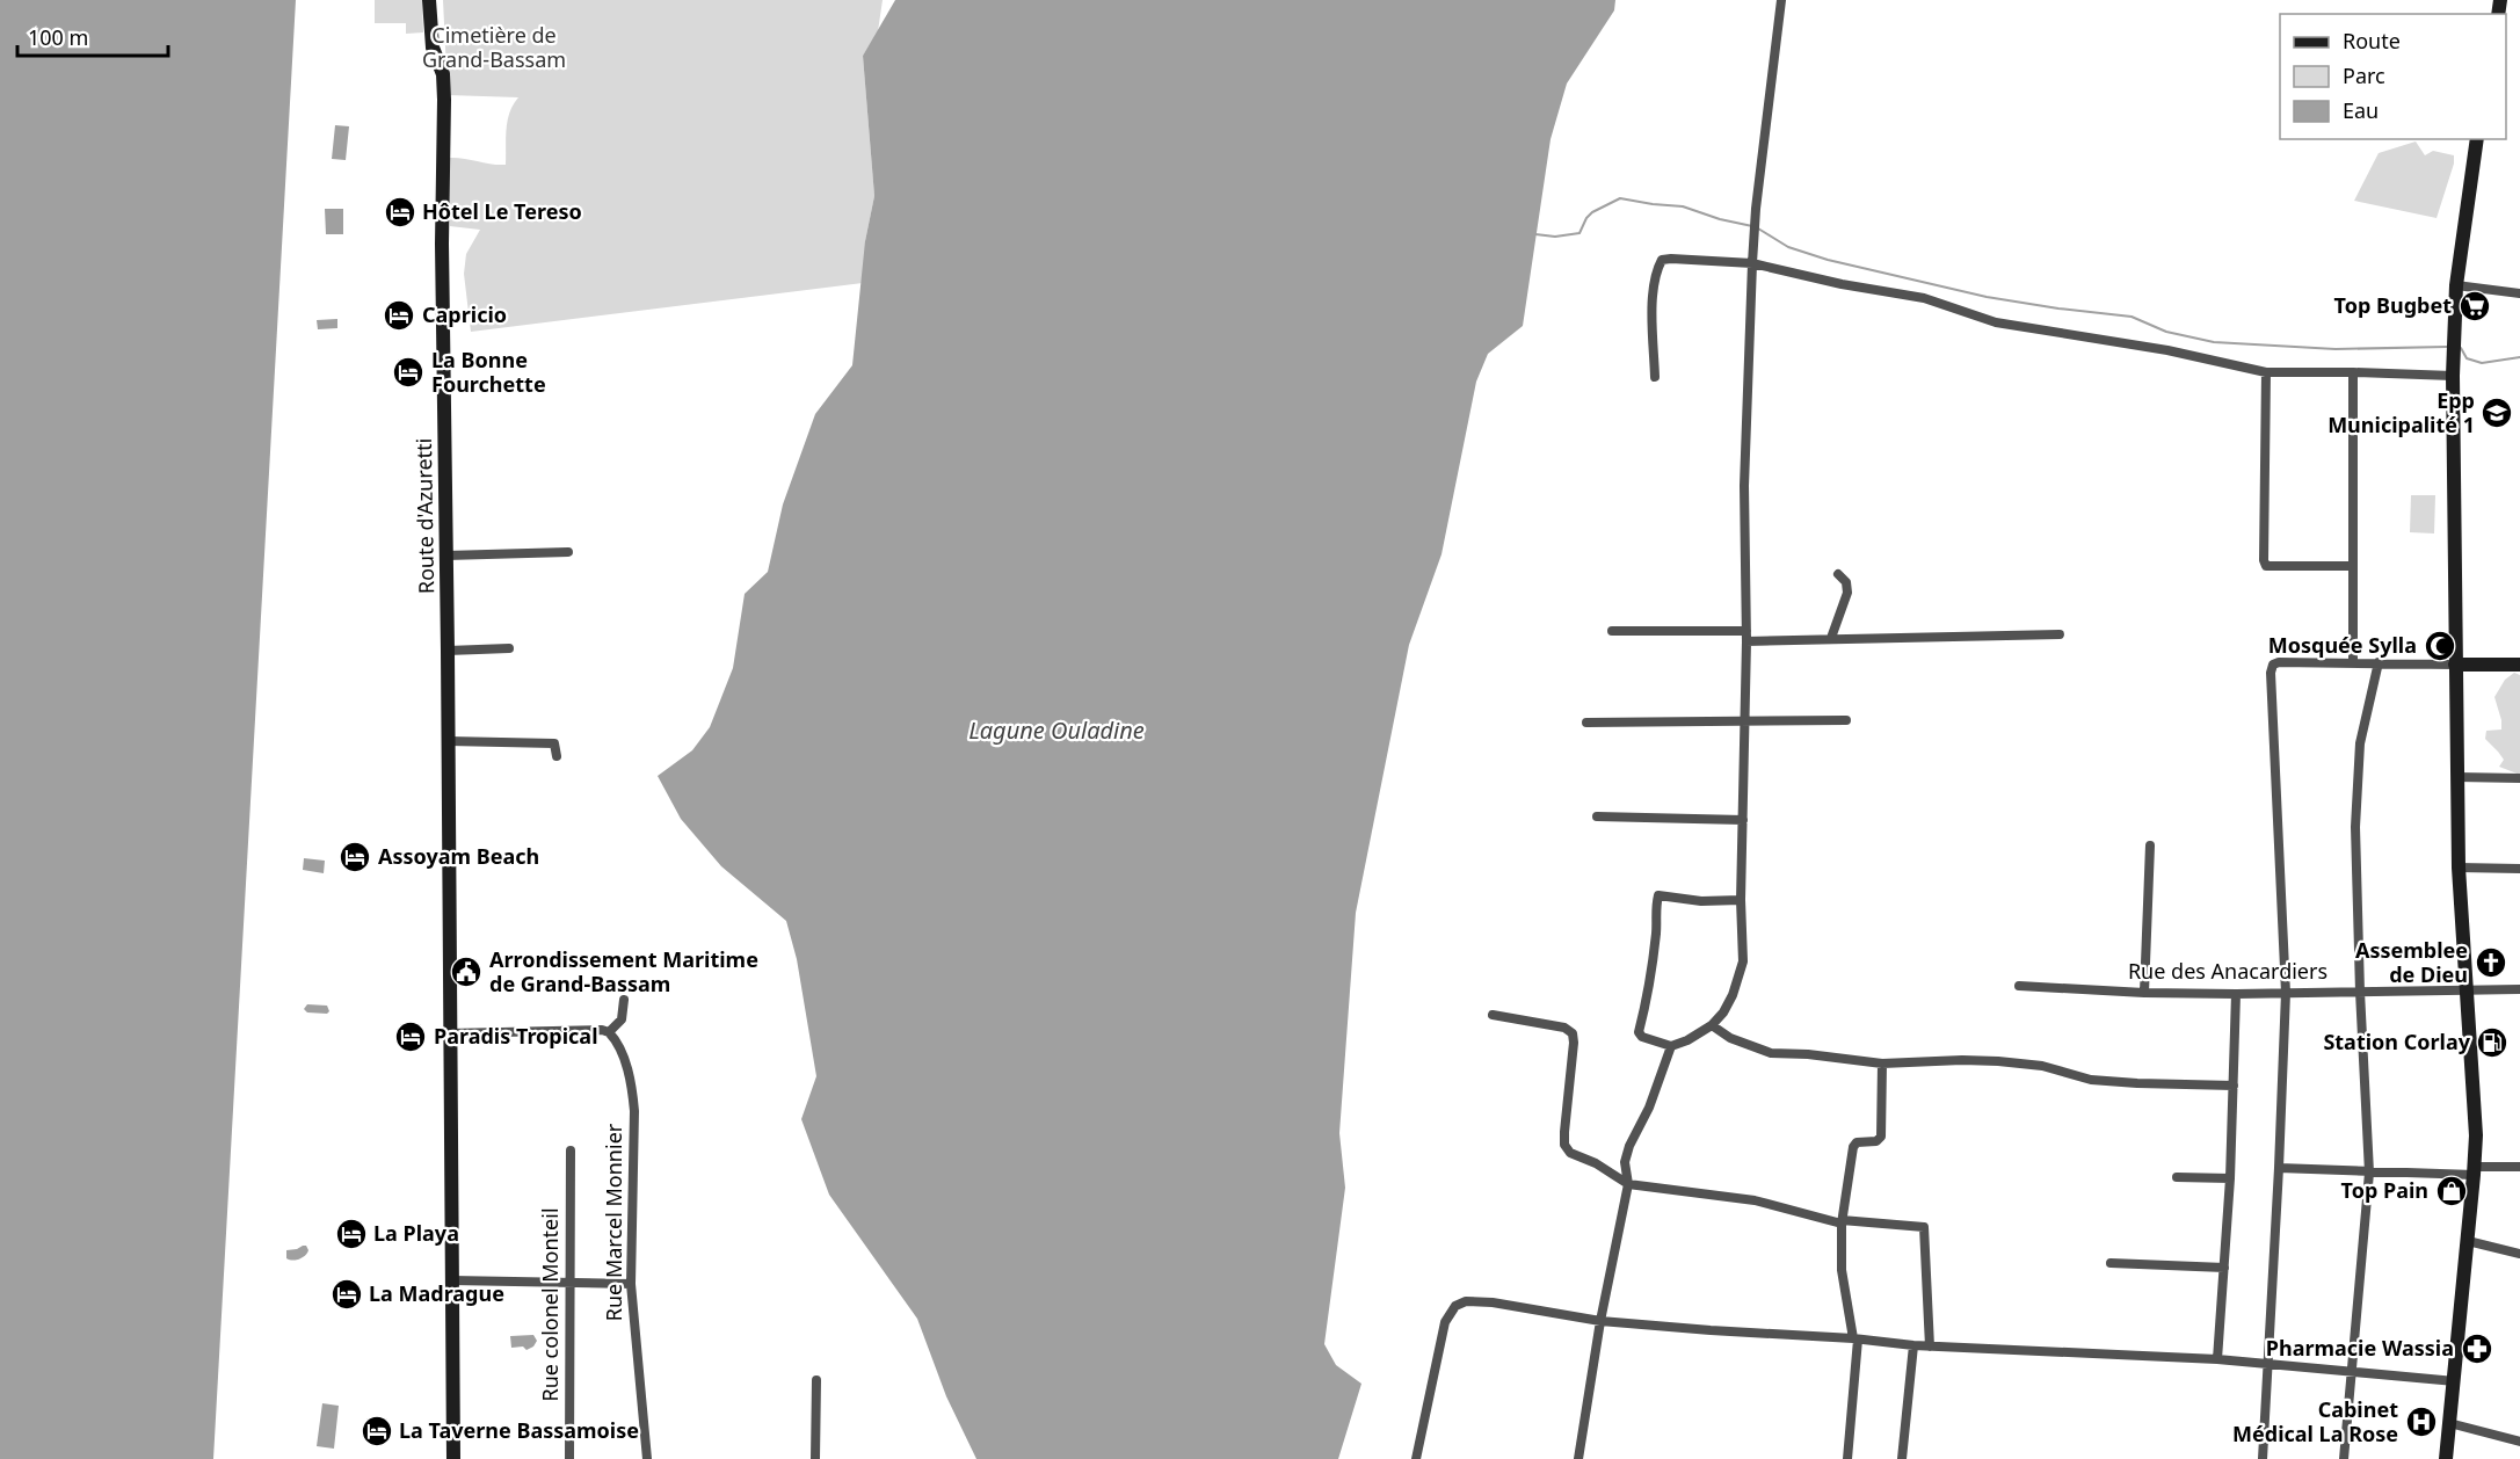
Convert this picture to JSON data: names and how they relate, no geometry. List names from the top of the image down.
{
  "streets": {
    "street": [
      "Route d'Azuretti",
      "Rue des Anacardiers",
      "Rue Marcel Monnier",
      "Rue colonel Monteil"
    ]
  },
  "water": ["Lagune Ouladine"],
  "parks": ["Cimetière de Grand-Bassam"],
  "places": {
    "hotel": [
      "Hôtel Le Tereso",
      "Capricio",
      "La Bonne Fourchette",
      "Assoyam Beach",
      "Paradis Tropical",
      "La Playa",
      "La Madrague",
      "La Taverne Bassamoise"
    ],
    "supermarket": ["Top Bugbet"],
    "school or university": ["Epp Municipalité 1"],
    "mosque": ["Mosquée Sylla"],
    "church": ["Assemblee de Dieu"],
    "public building": ["Arrondissement Maritime de Grand-Bassam"],
    "fuel station": ["Station Corlay"],
    "shop": ["Top Pain"],
    "pharmacy": ["Pharmacie Wassia"],
    "hospital": ["Cabinet Médical La Rose"]
  },
  "legend": ["Route", "Parc", "Eau"],
  "scale_bar": "100 m"
}
